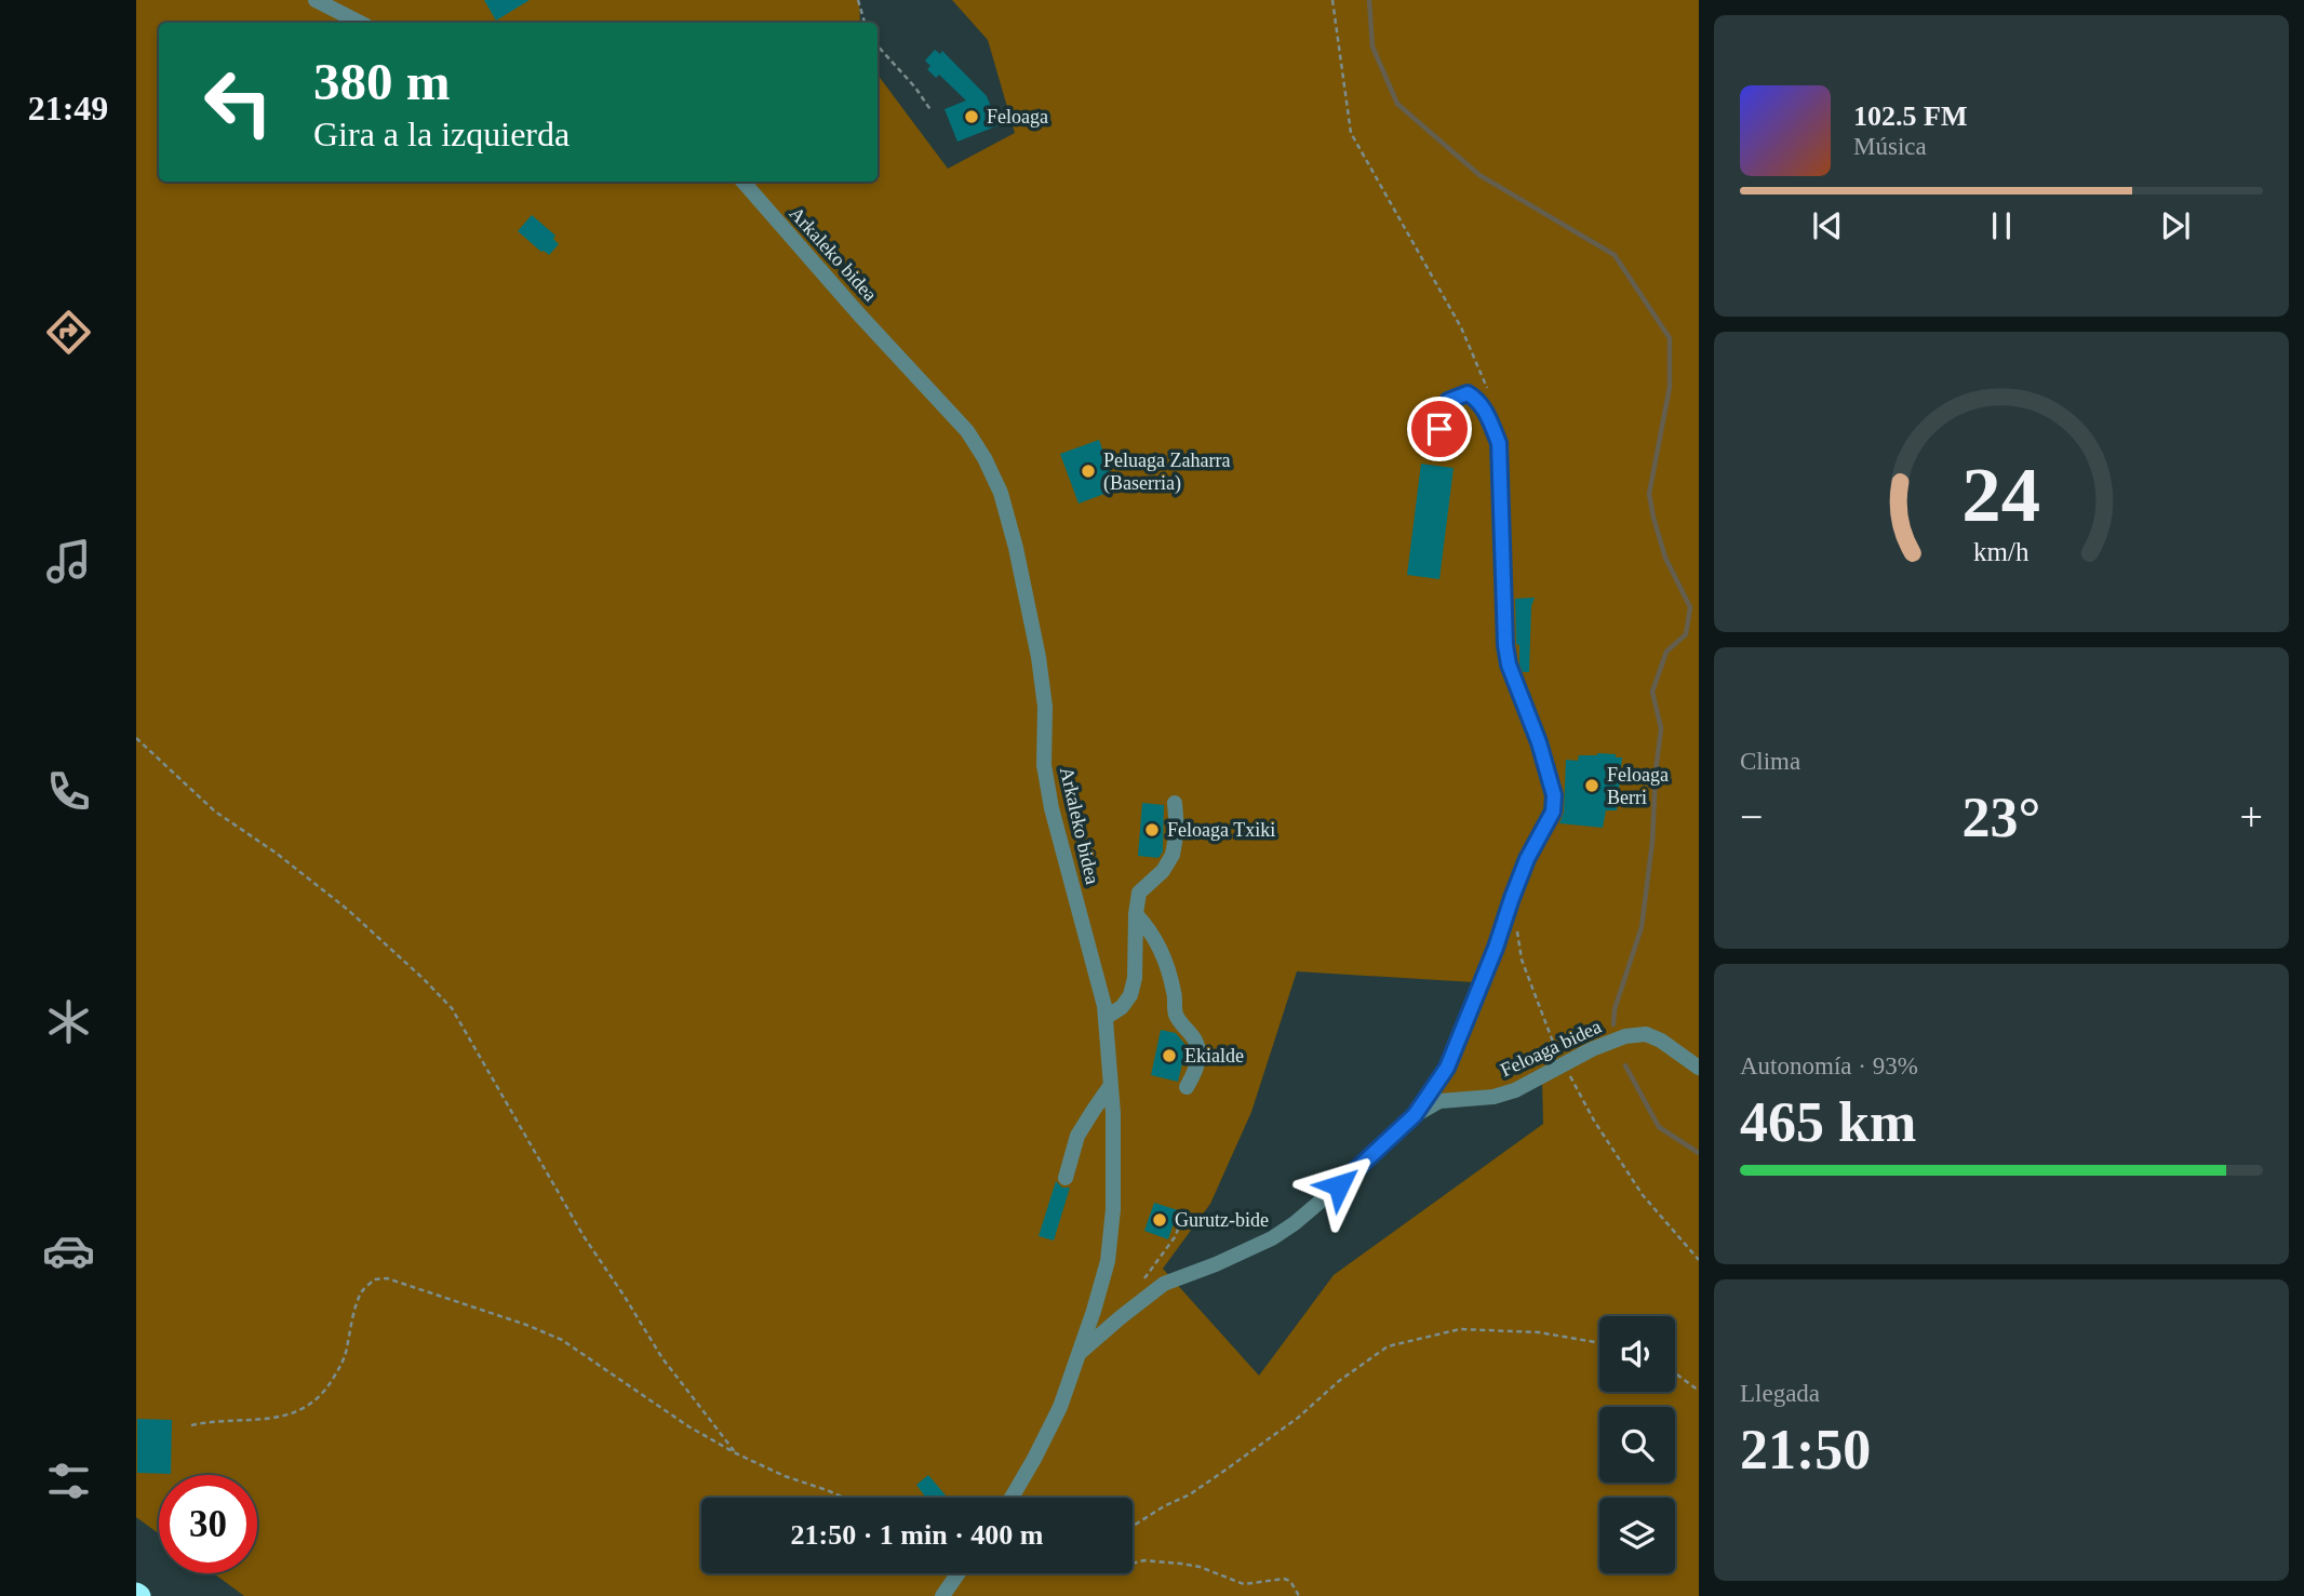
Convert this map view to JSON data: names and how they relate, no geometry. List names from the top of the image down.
{
  "streets": {
    "street": ["Arkaleko bidea", "Feloaga bidea"]
  },
  "places": [
    "Feloaga",
    "Peluaga Zaharra (Baserria)",
    "Feloaga Berri",
    "Feloaga Txiki",
    "Ekialde",
    "Gurutz-bide"
  ],
  "page": {
    "tabs": "21:49",
    "turn": ["380 m", "Gira a la izquierda"],
    "song": ["102.5 FM", "Música"],
    "tile": [
      "Clima",
      ["Autonomía · 93%", "465 km"],
      ["Llegada", "21:50"]
    ],
    "heat": ["−", "23°", "+"],
    "limit": "30",
    "trip": "21:50 · 1 min · 400 m",
    "gauge": ["24", "km/h"]
  }
}
